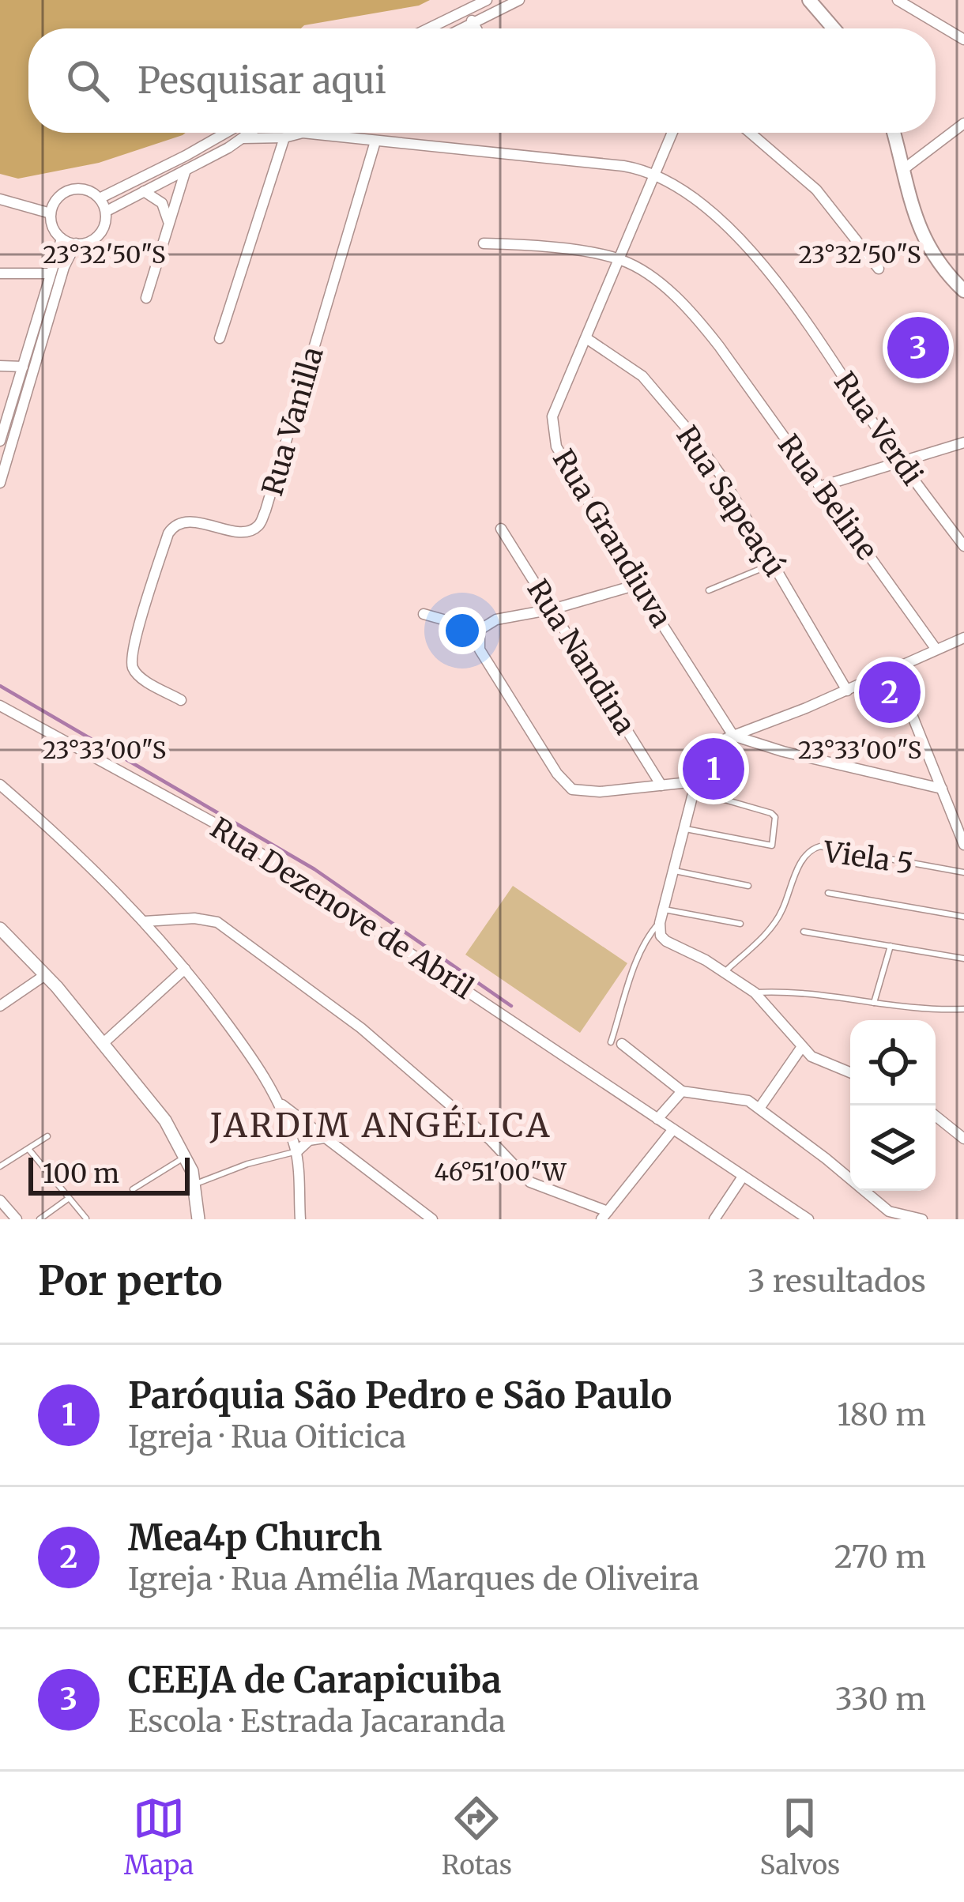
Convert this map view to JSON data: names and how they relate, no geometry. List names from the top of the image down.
{
  "streets": {
    "street": [
      "Rua Vanilla",
      "Rua Verdi",
      "Rua Beline",
      "Rua Sapeaçú",
      "Rua Grandiuva",
      "Rua Nandina",
      "Rua Dezenove de Abril"
    ],
    "lane": ["Viela 5"]
  },
  "crossings": [
    ["Rua Verdi", "Rua Grandiuva"],
    ["Rua Beline", "Rua Grandiuva"],
    ["Rua Sapeaçú", "Rua Grandiuva"]
  ],
  "districts": ["JARDIM ANGÉLICA"],
  "scale_bar": "100 m",
  "page": {
    "search": "Pesquisar aqui",
    "pins": ["3", "2", "1"],
    "scale": "100 m",
    "heading": ["Por perto", "3 resultados"],
    "list": [
      {
        "mark": "1",
        "name": "Paróquia São Pedro e São Paulo",
        "note": "Igreja · Rua Oiticica",
        "value": "180 m"
      },
      {
        "mark": "2",
        "name": "Mea4p Church",
        "note": "Igreja · Rua Amélia Marques de Oliveira",
        "value": "270 m"
      },
      {
        "mark": "3",
        "name": "CEEJA de Carapicuiba",
        "note": "Escola · Estrada Jacaranda",
        "value": "330 m"
      }
    ],
    "nav": ["Mapa", "Rotas", "Salvos"]
  },
  "coordinates": ["23°32'50\"S", "23°33'00\"S", "46°51'00\"W"]
}
